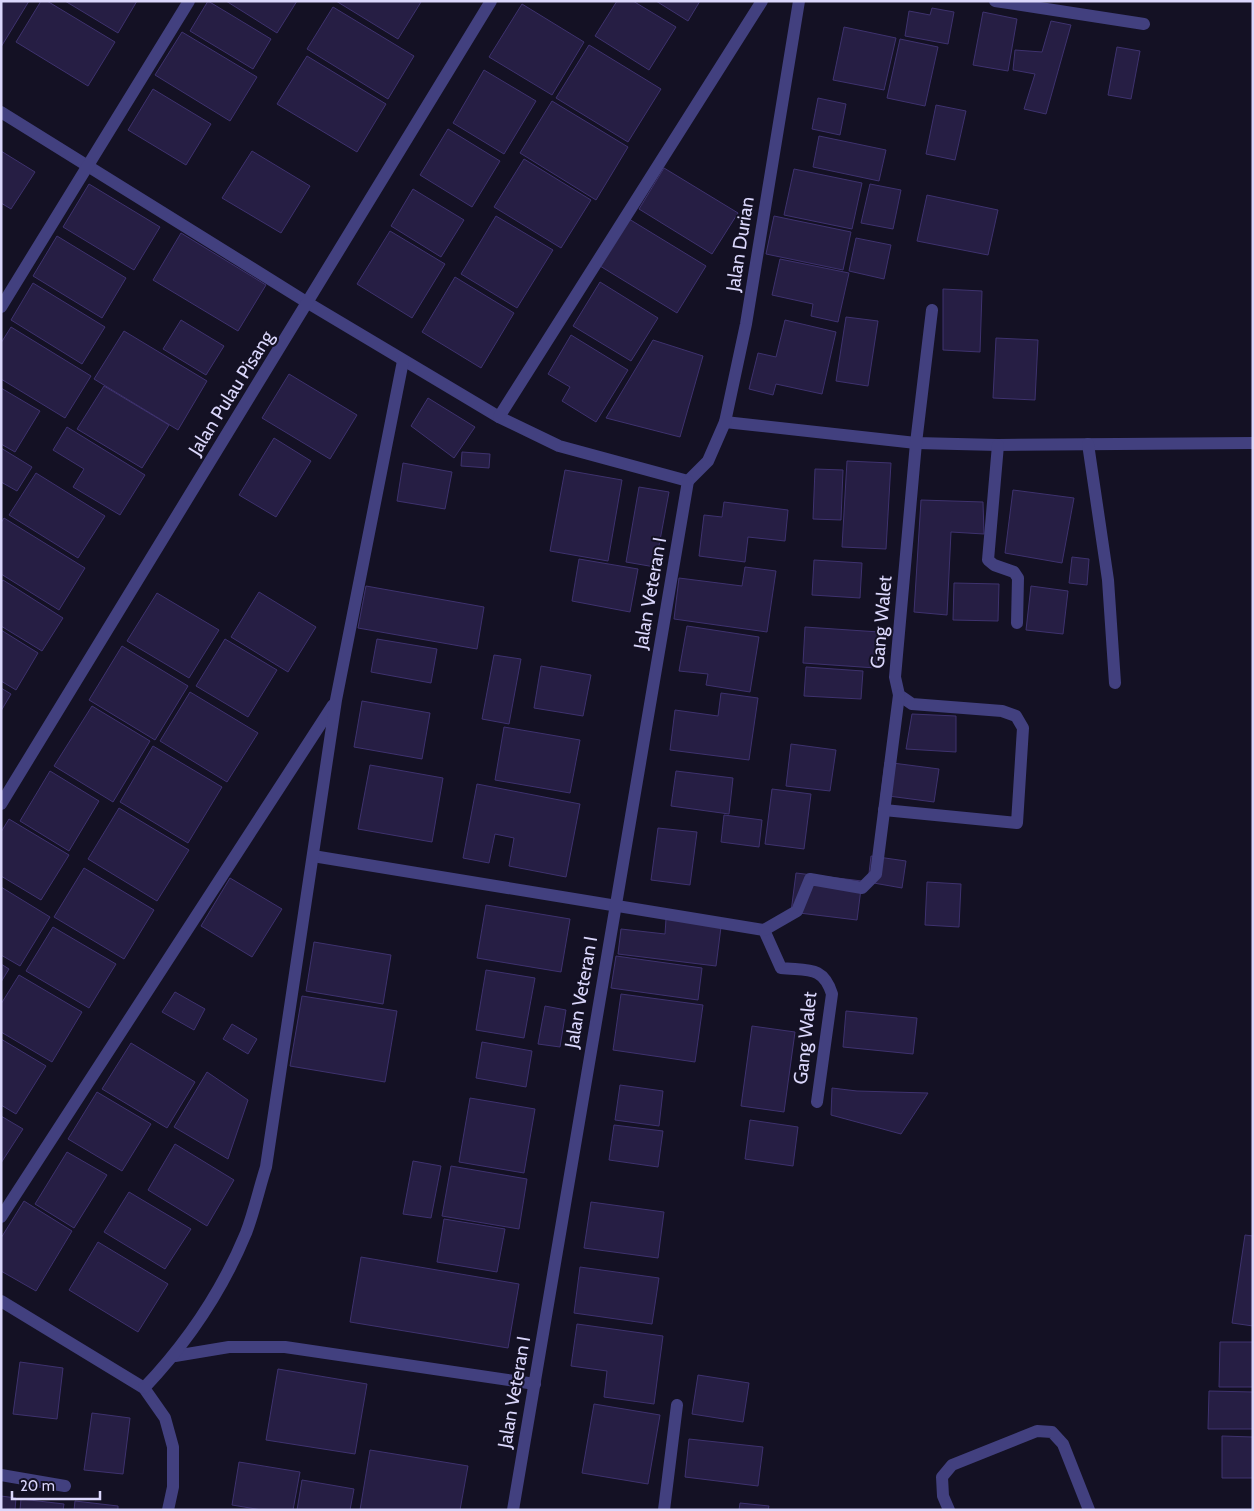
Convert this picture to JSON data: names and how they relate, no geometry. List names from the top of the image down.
{
  "streets": {
    "street": [
      "Jalan Durian",
      "Jalan Pulau Pisang",
      "Jalan Veteran I",
      "Gang Walet"
    ]
  },
  "crossings": [
    ["Jalan Durian", "Jalan Veteran I"]
  ],
  "scale_bar": "20 m"
}
